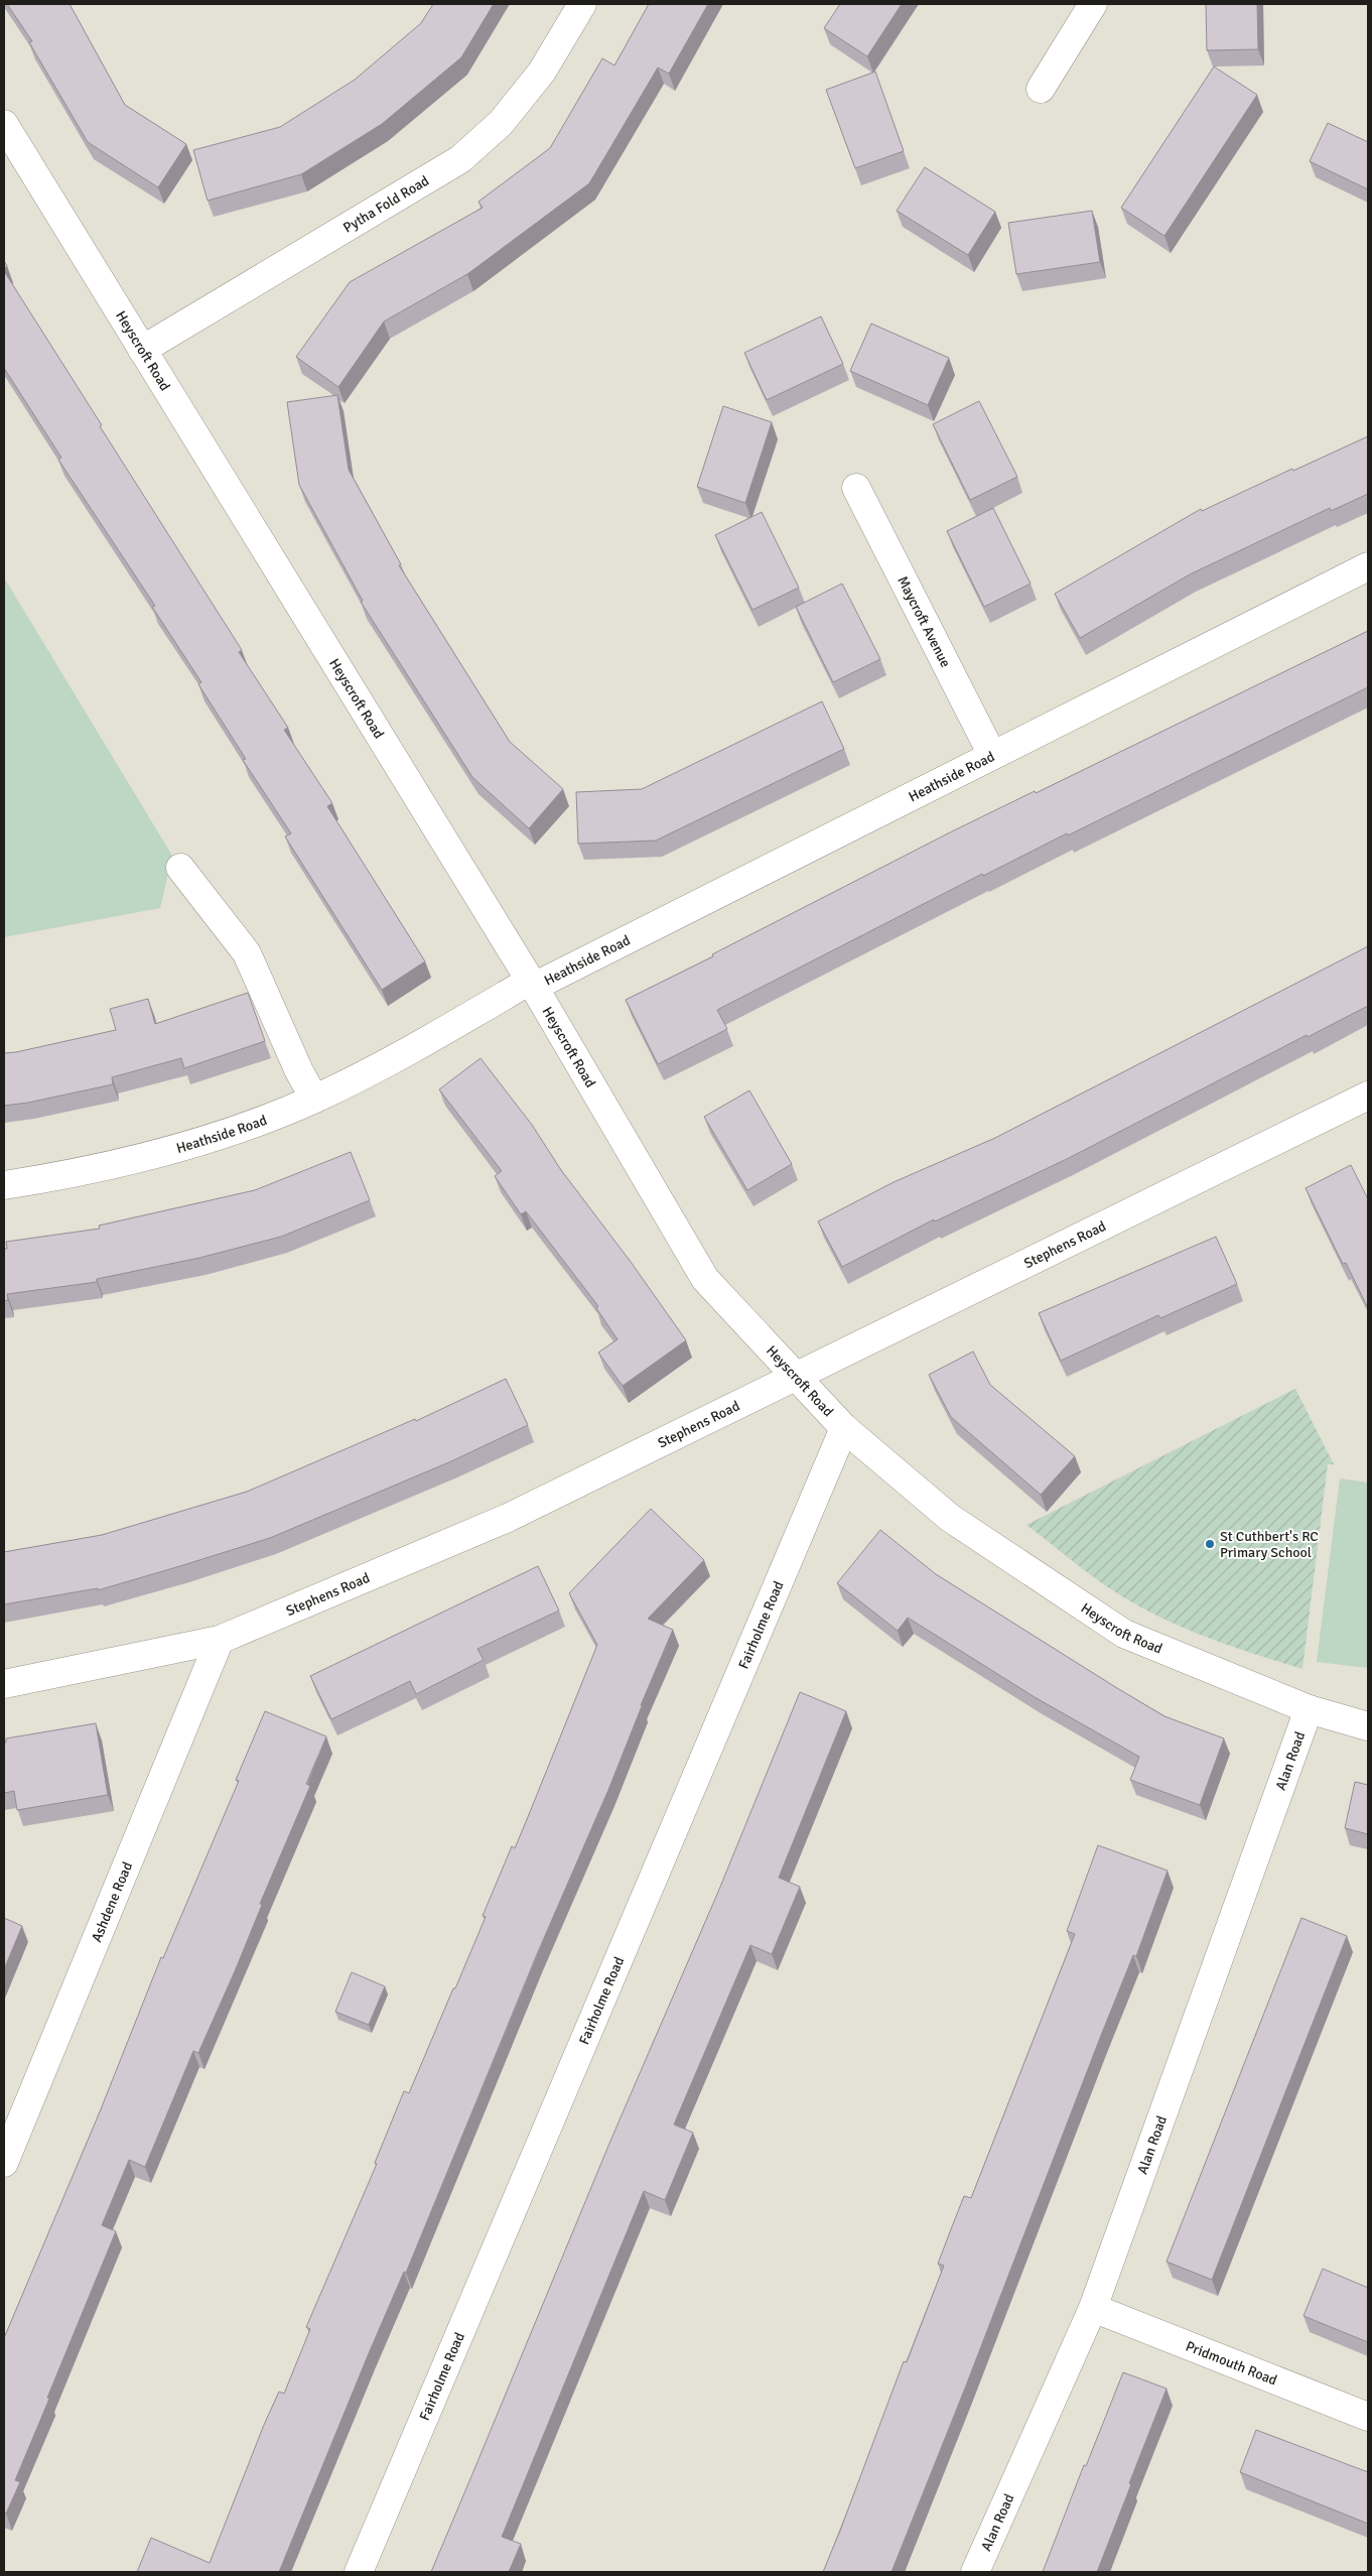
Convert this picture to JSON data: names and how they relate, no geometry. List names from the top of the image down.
{
  "streets": {
    "street": [
      "Pytha Fold Road",
      "Heyscroft Road",
      "Maycroft Avenue",
      "Heathside Road",
      "Stephens Road",
      "Fairholme Road",
      "Alan Road",
      "Ashdene Road",
      "Pridmouth Road"
    ]
  },
  "crossings": [
    ["Pytha Fold Road", "Heyscroft Road"],
    ["Heyscroft Road", "Heathside Road"],
    ["Heyscroft Road", "Stephens Road"],
    ["Heyscroft Road", "Fairholme Road"],
    ["Heyscroft Road", "Alan Road"],
    ["Maycroft Avenue", "Heathside Road"],
    ["Stephens Road", "Ashdene Road"],
    ["Alan Road", "Pridmouth Road"]
  ],
  "places": ["St Cuthbert's RC Primary School"]
}
